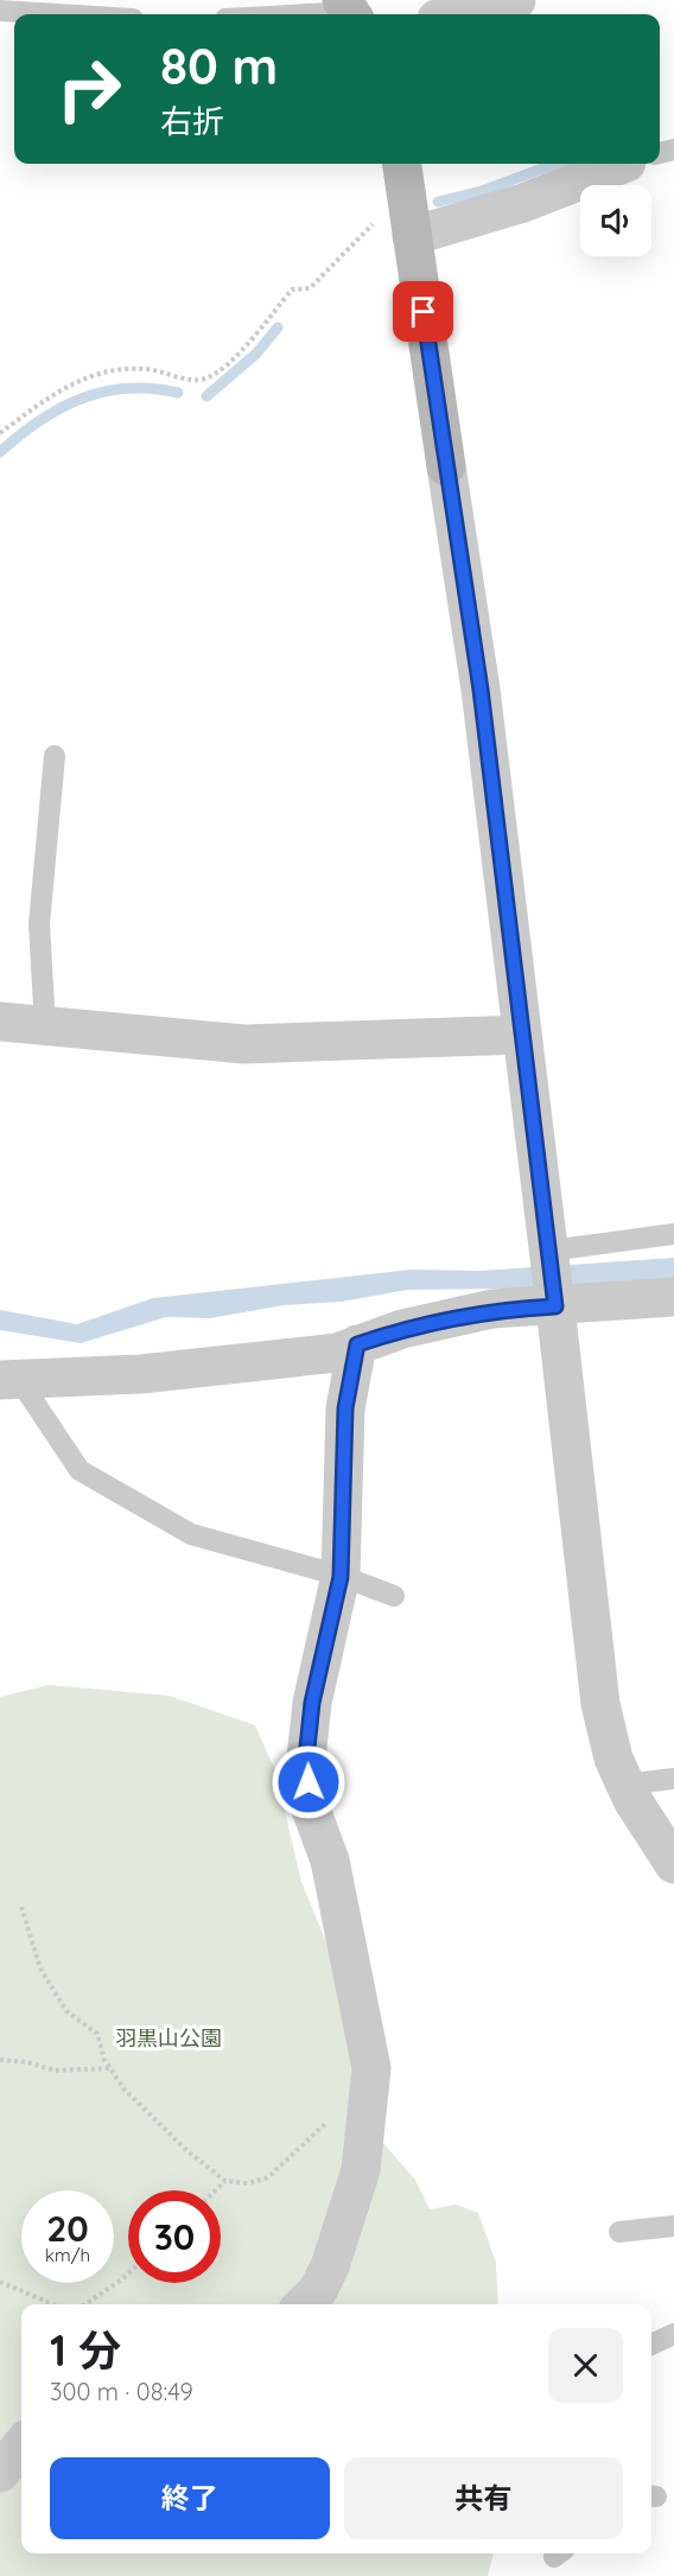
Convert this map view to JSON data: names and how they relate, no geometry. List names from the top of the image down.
{
  "parks": ["羽黒山公園"],
  "page": {
    "turn": ["80 m", "右折"],
    "speed": "20 km/h",
    "limit": "30",
    "heading": ["1 分", "300 m · 08:49"],
    "buttons": ["終了", "共有"]
  }
}
